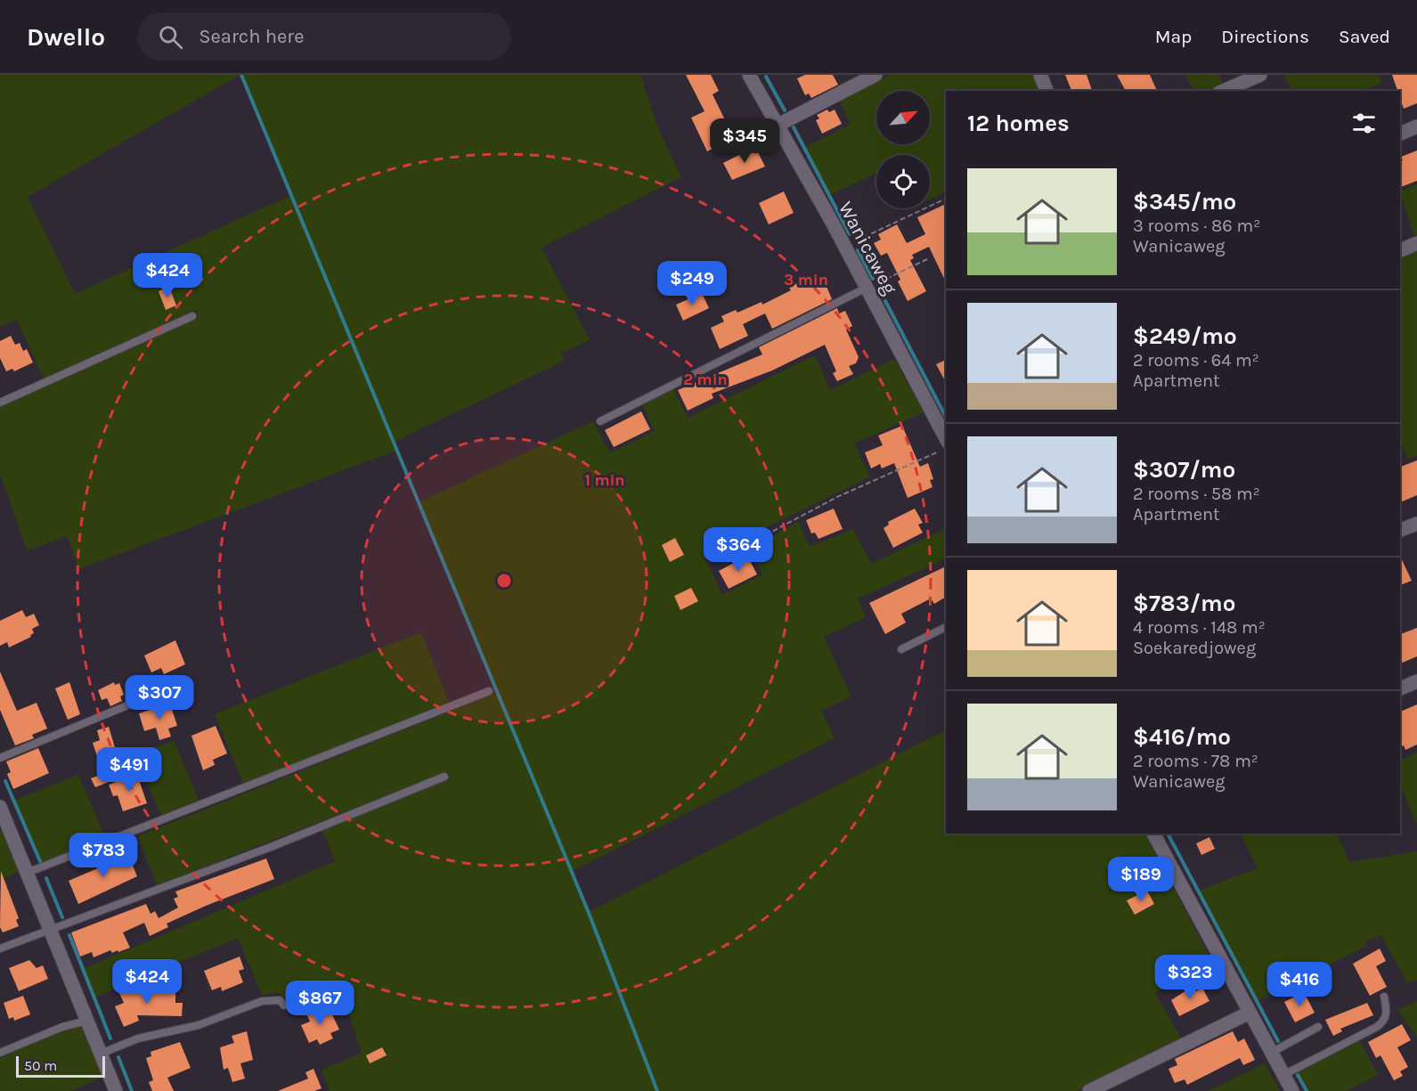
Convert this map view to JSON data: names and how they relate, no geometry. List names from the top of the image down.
{
  "streets": {
    "street": ["Wanicaweg"]
  },
  "scale_bar": "50 m",
  "north": "top right",
  "page": {
    "header": "Dwello",
    "search": "Search here",
    "nav": ["Map", "Directions", "Saved"],
    "heading": "12 homes",
    "price": [
      "$345",
      "$424",
      "$249",
      "$364",
      "$307",
      "$491",
      "$783",
      "$189",
      "$323",
      "$424",
      "$416",
      "$867"
    ],
    "list": [
      {
        "name": "$345/mo",
        "note": "3 rooms · 86 m² · Wanicaweg"
      },
      {
        "name": "$249/mo",
        "note": "2 rooms · 64 m² · Apartment"
      },
      {
        "name": "$307/mo",
        "note": "2 rooms · 58 m² · Apartment"
      },
      {
        "name": "$783/mo",
        "note": "4 rooms · 148 m² · Soekaredjoweg"
      },
      {
        "name": "$416/mo",
        "note": "2 rooms · 78 m² · Wanicaweg"
      }
    ],
    "scale": "50 m"
  },
  "rings": ["3 min", "2 min", "1 min"]
}
